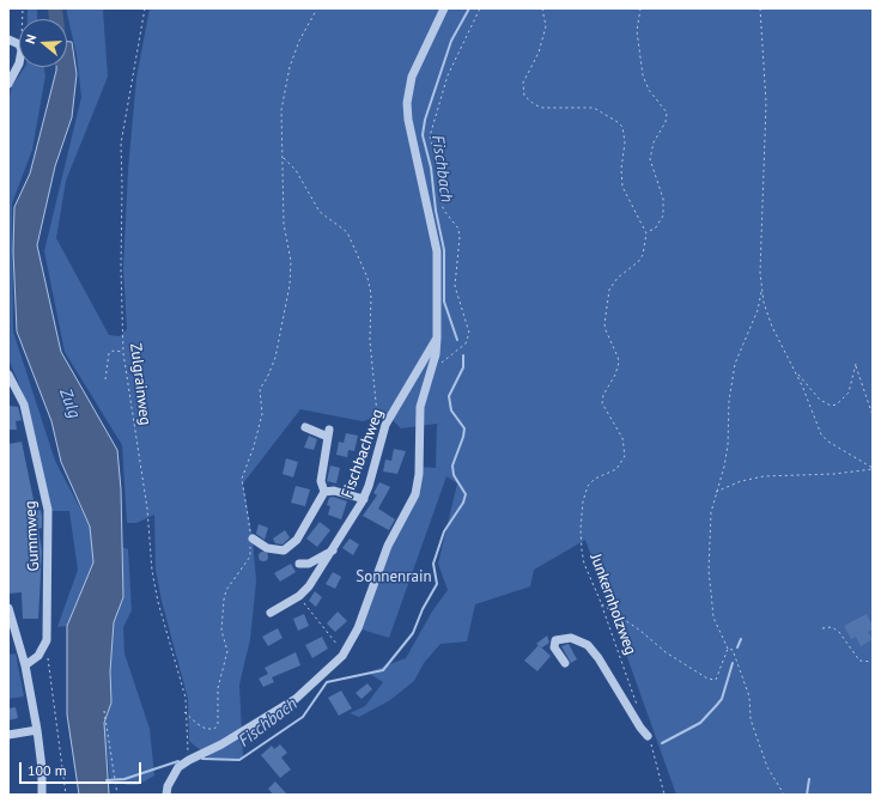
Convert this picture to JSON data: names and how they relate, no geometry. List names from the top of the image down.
{
  "streets": {
    "street": ["Fischbachweg", "Gummweg"],
    "path": ["Zulgrainweg", "Junkernholzweg"]
  },
  "water": ["Fischbach", "Zulg"],
  "parks": ["Sonnenrain"],
  "scale_bar": "100 m",
  "north": "left"
}
